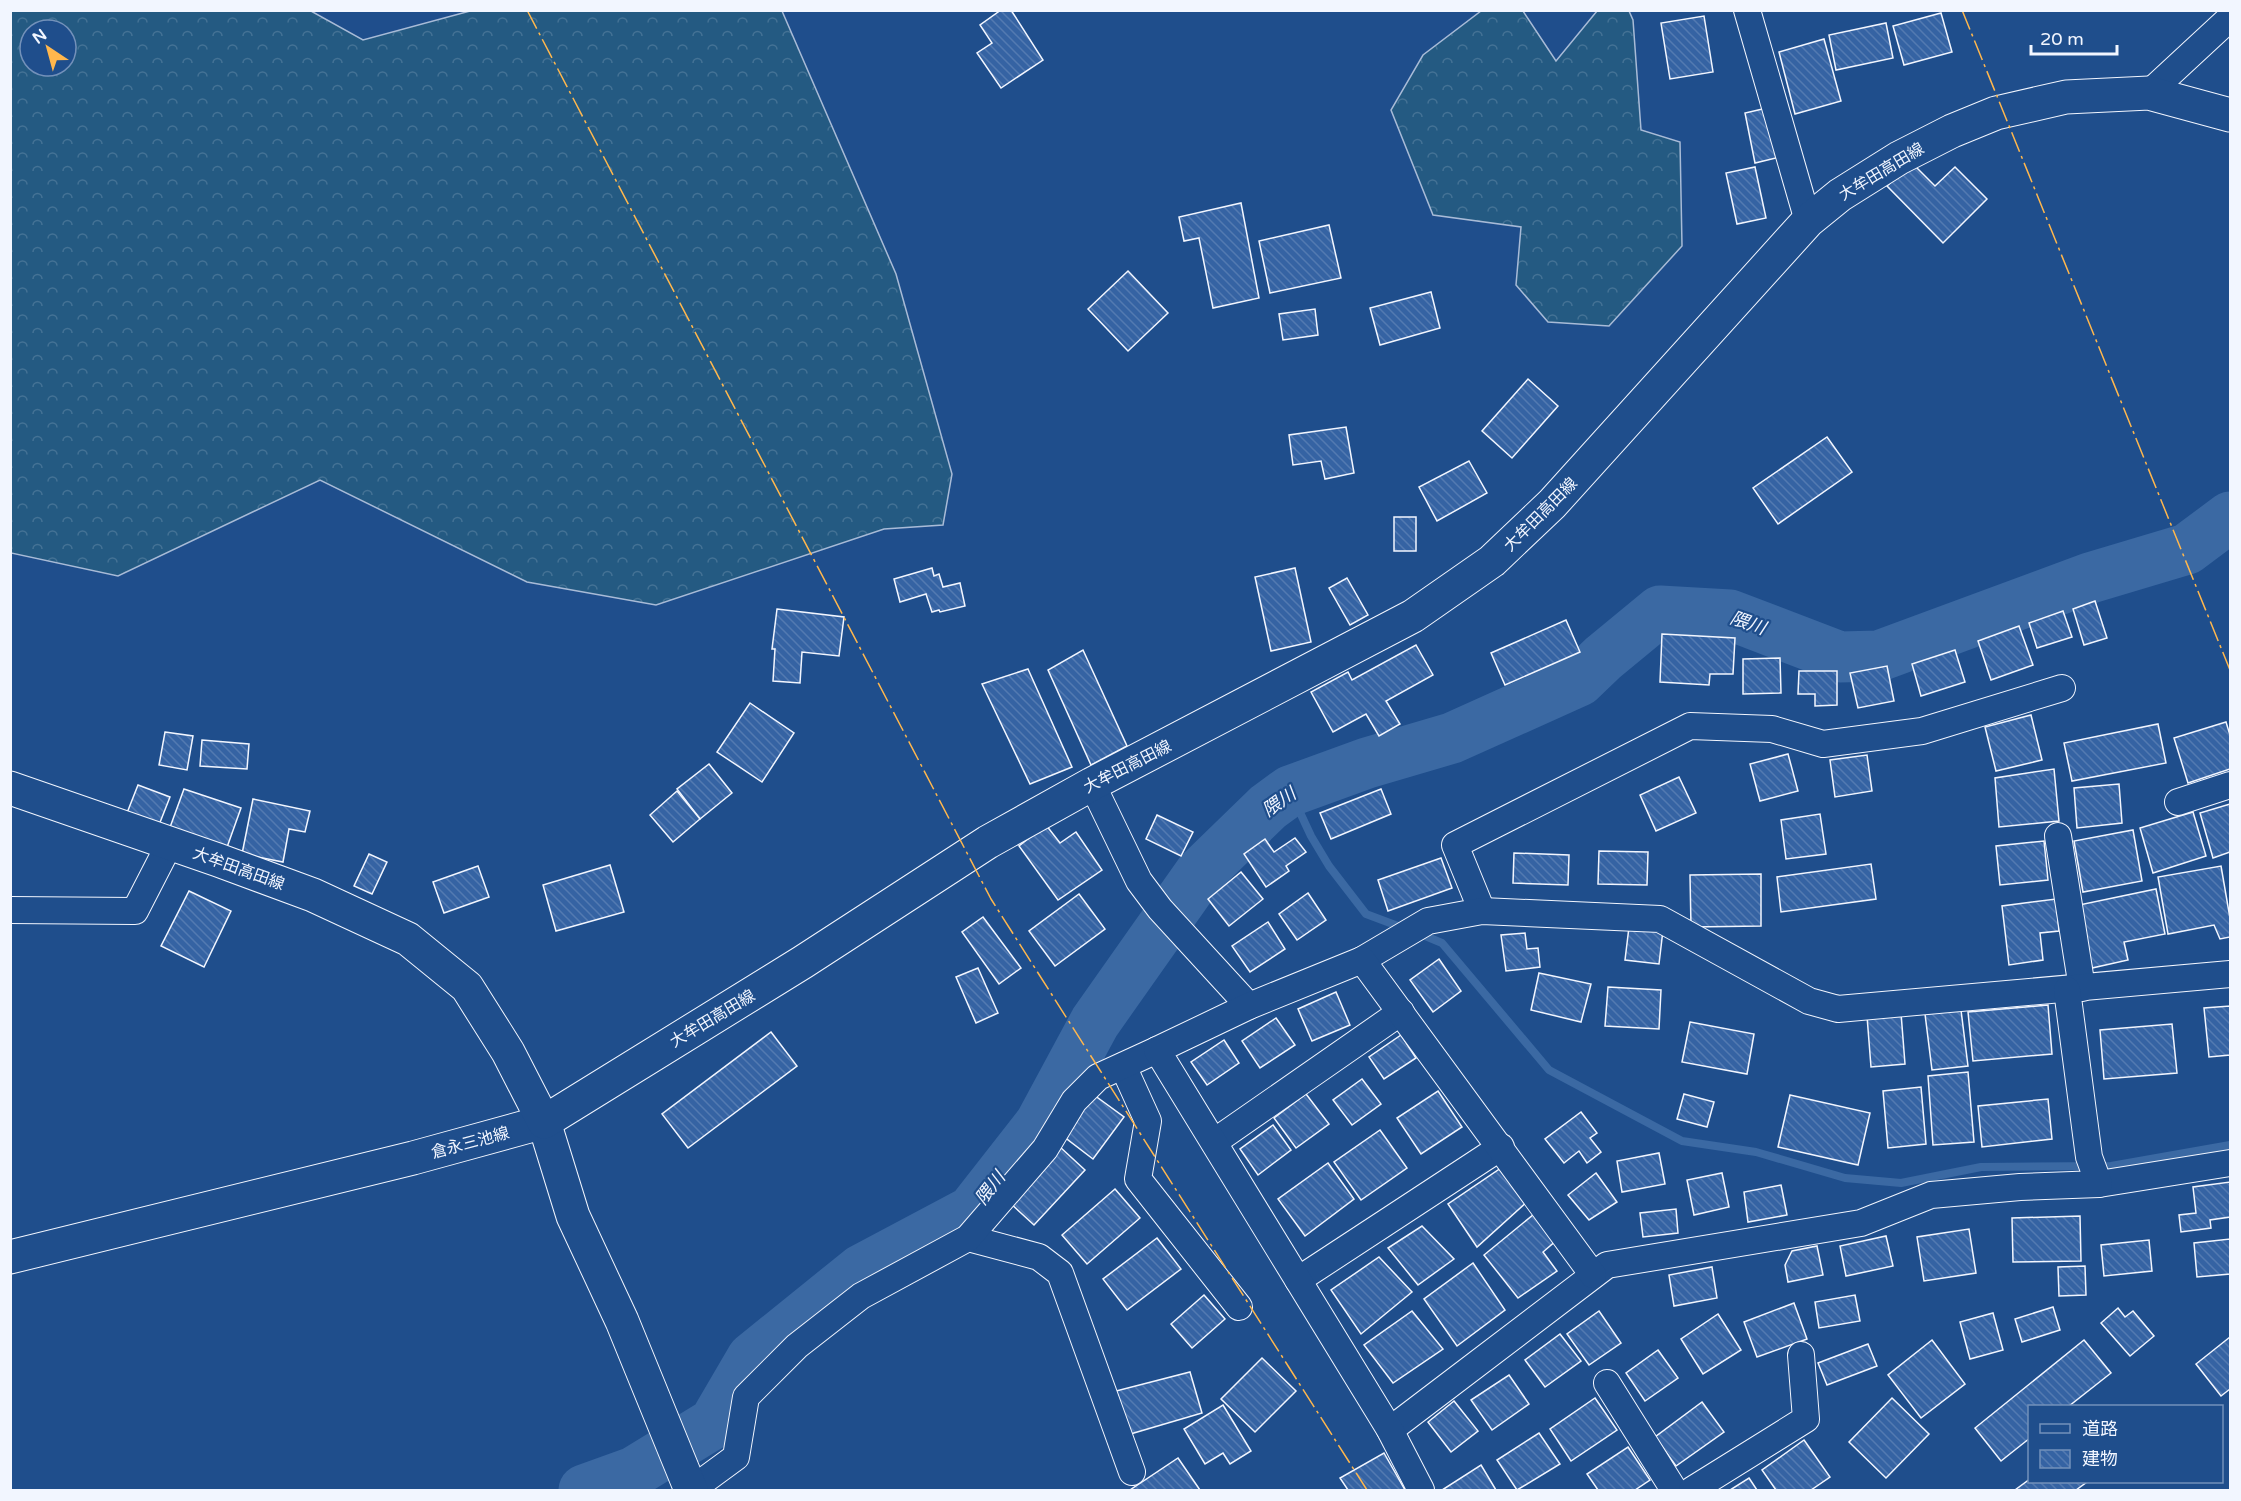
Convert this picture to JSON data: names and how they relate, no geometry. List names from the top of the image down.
{
  "streets": {
    "main road": ["大牟田高田線", "倉永三池線"]
  },
  "crossings": [
    ["大牟田高田線", "倉永三池線"]
  ],
  "water": ["隈川"],
  "legend": ["道路", "建物"],
  "scale_bar": "20 m",
  "north": "top left"
}
